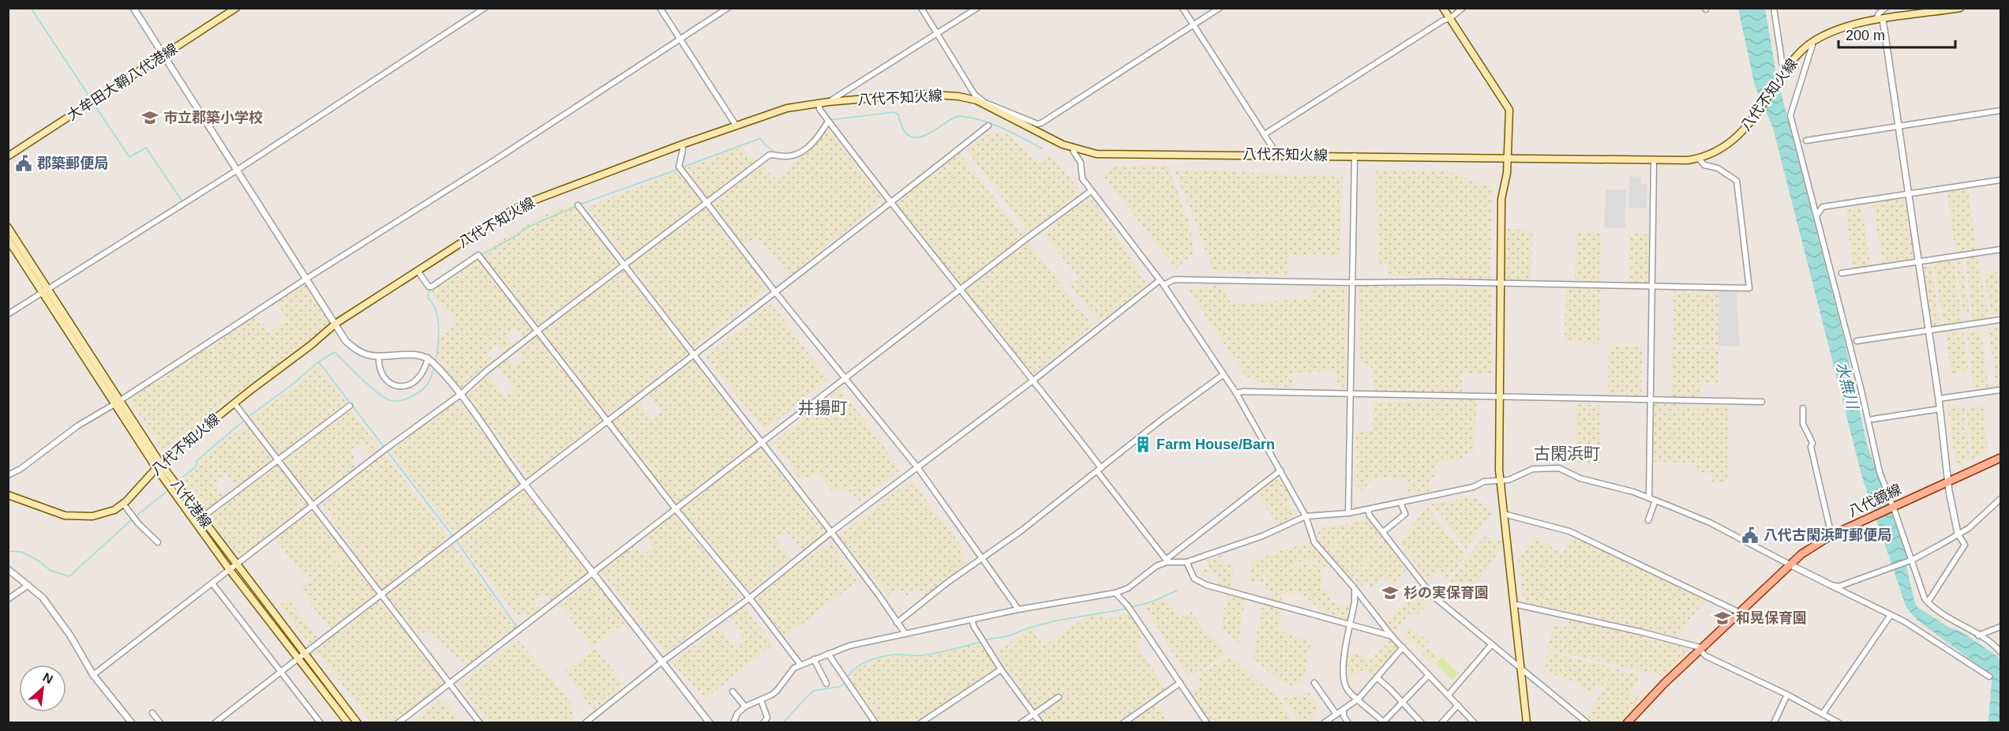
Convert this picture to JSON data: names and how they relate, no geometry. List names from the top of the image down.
{
  "streets": {
    "main road": [
      "大牟田大鞘八代港線",
      "八代不知火線",
      "八代鏡線",
      "八代港線"
    ]
  },
  "crossings": [
    ["八代不知火線", "八代港線"]
  ],
  "districts": ["井揚町", "古閑浜町"],
  "water": ["水無川"],
  "places": {
    "school or university": ["市立郡築小学校", "杉の実保育園", "和晃保育園"],
    "public building": ["郡築郵便局", "八代古閑浜町郵便局"],
    "building": ["Farm House/Barn"]
  },
  "scale_bar": "200 m",
  "north": "top right"
}
